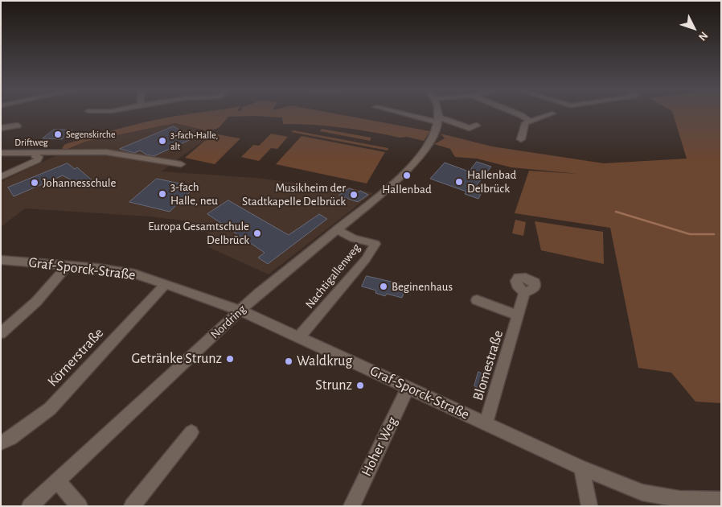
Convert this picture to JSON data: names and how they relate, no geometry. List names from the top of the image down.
{
  "streets": {
    "street": [
      "Driftweg",
      "Graf-Sporck-Straße",
      "Nachtigallenweg",
      "Nordring",
      "Körnerstraße",
      "Blomestraße",
      "Hoher Weg"
    ]
  },
  "crossings": [
    ["Graf-Sporck-Straße", "Nachtigallenweg"],
    ["Graf-Sporck-Straße", "Nordring"],
    ["Graf-Sporck-Straße", "Körnerstraße"],
    ["Graf-Sporck-Straße", "Blomestraße"],
    ["Graf-Sporck-Straße", "Hoher Weg"],
    ["Nachtigallenweg", "Nordring"]
  ],
  "places": [
    "Segenskirche",
    "3-fach-Halle, alt",
    "Hallenbad",
    "Hallenbad Delbrück",
    "Johannesschule",
    "3-fach Halle, neu",
    "Musikheim der Stadtkapelle Delbrück",
    "Europa Gesamtschule Delbrück",
    "Beginenhaus",
    "Getränke Strunz",
    "Waldkrug",
    "Strunz"
  ],
  "north": "bottom right"
}
